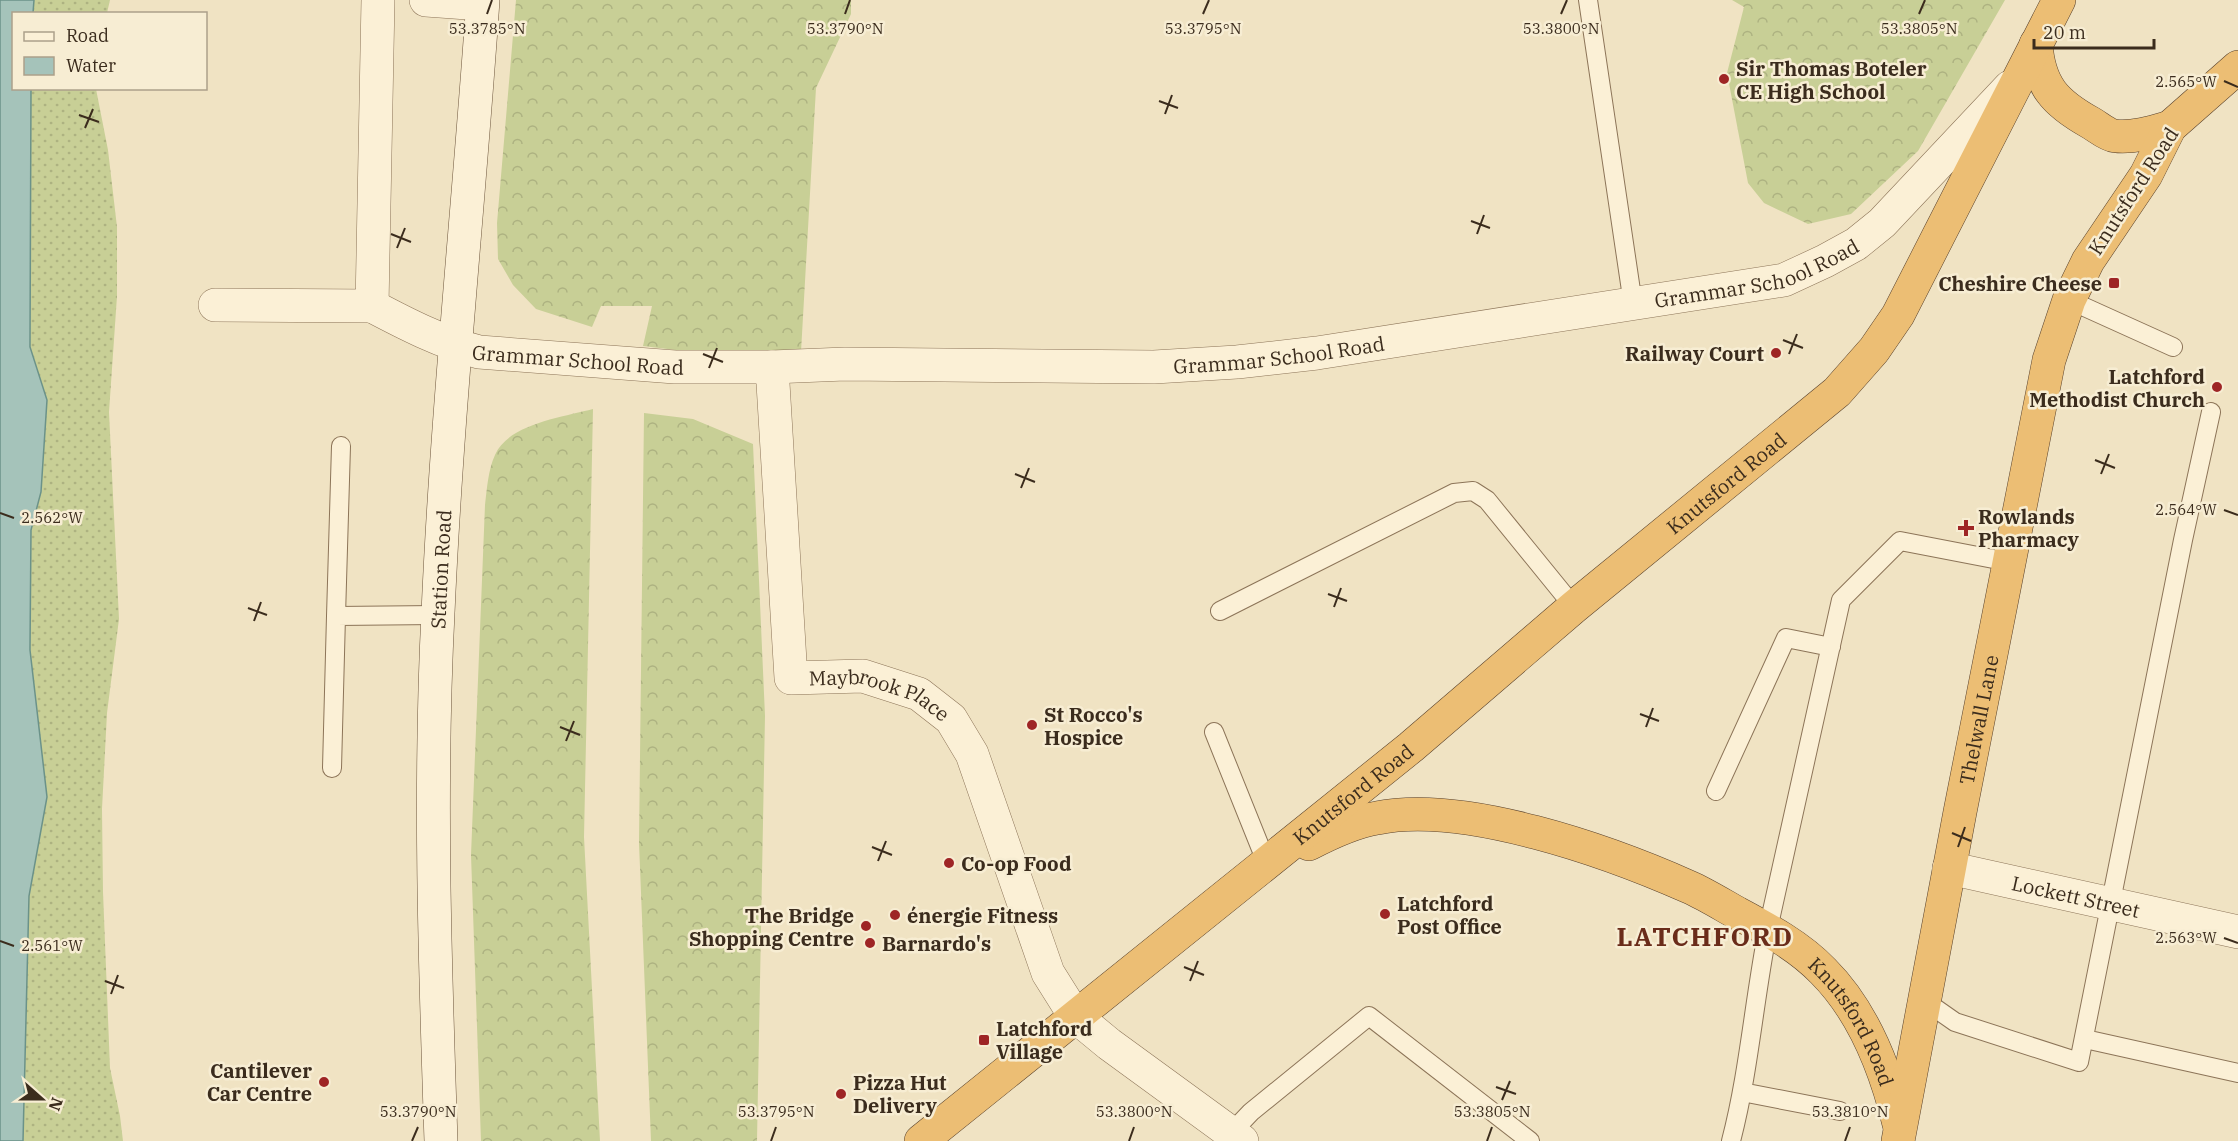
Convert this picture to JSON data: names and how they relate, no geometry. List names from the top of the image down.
{
  "streets": {
    "highway": ["Knutsford Road", "Thelwall Lane"],
    "street": [
      "Grammar School Road",
      "Station Road",
      "Maybrook Place",
      "Lockett Street"
    ]
  },
  "crossings": [
    ["Knutsford Road", "Grammar School Road"],
    ["Knutsford Road", "Maybrook Place"],
    ["Knutsford Road", "Thelwall Lane"],
    ["Grammar School Road", "Station Road"],
    ["Grammar School Road", "Maybrook Place"],
    ["Thelwall Lane", "Lockett Street"]
  ],
  "districts": ["LATCHFORD"],
  "places": {
    "other": [
      "Sir Thomas Boteler CE High School",
      "Railway Court",
      "Latchford Methodist Church",
      "St Rocco's Hospice",
      "Co-op Food",
      "Latchford Post Office",
      "énergie Fitness",
      "The Bridge Shopping Centre",
      "Barnardo's",
      "Cantilever Car Centre",
      "Pizza Hut Delivery"
    ],
    "transit": ["Cheshire Cheese", "Latchford Village"],
    "health": ["Rowlands Pharmacy"]
  },
  "legend": ["Road", "Water"],
  "scale_bar": "20 m",
  "north": "right",
  "coordinates": [
    "53.3785°N",
    "53.3790°N",
    "53.3795°N",
    "53.3800°N",
    "53.3805°N",
    "2.565°W",
    "2.564°W",
    "2.562°W",
    "2.563°W",
    "2.561°W",
    "53.3810°N"
  ]
}
